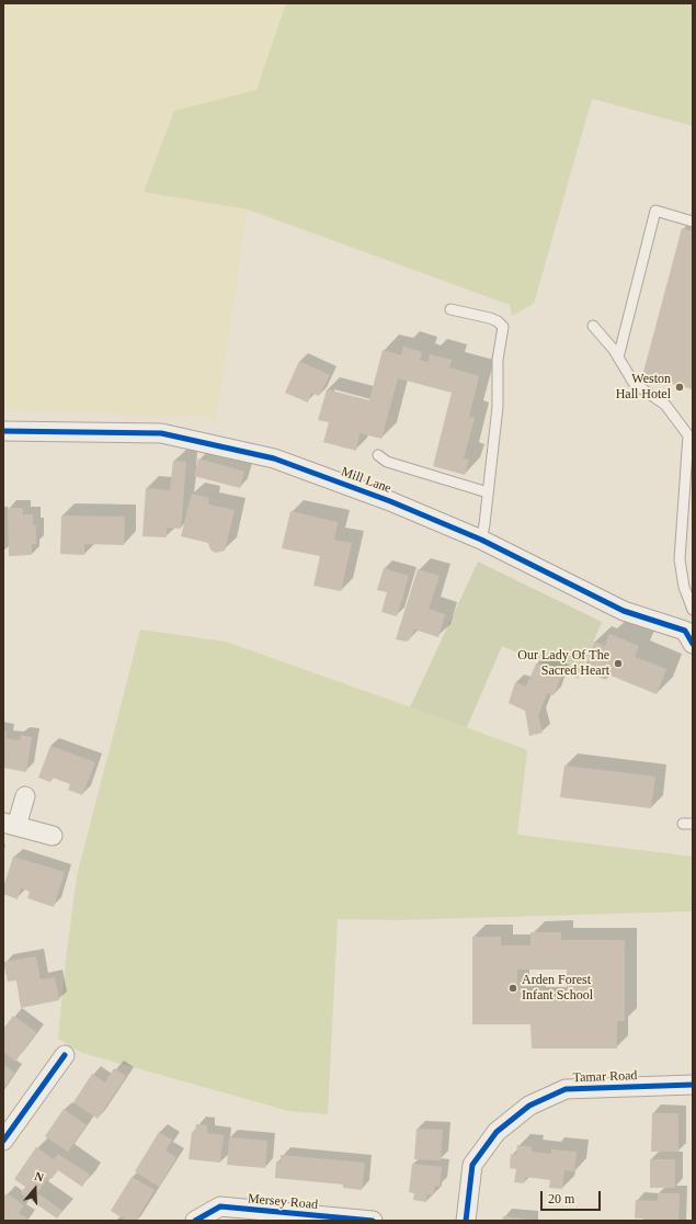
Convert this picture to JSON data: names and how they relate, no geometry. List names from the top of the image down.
{
  "streets": {
    "street": ["Mill Lane", "Tamar Road", "Mersey Road"]
  },
  "places": ["Weston Hall Hotel", "Our Lady Of The Sacred Heart", "Arden Forest Infant School"],
  "scale_bar": "20 m",
  "north": "top"
}
